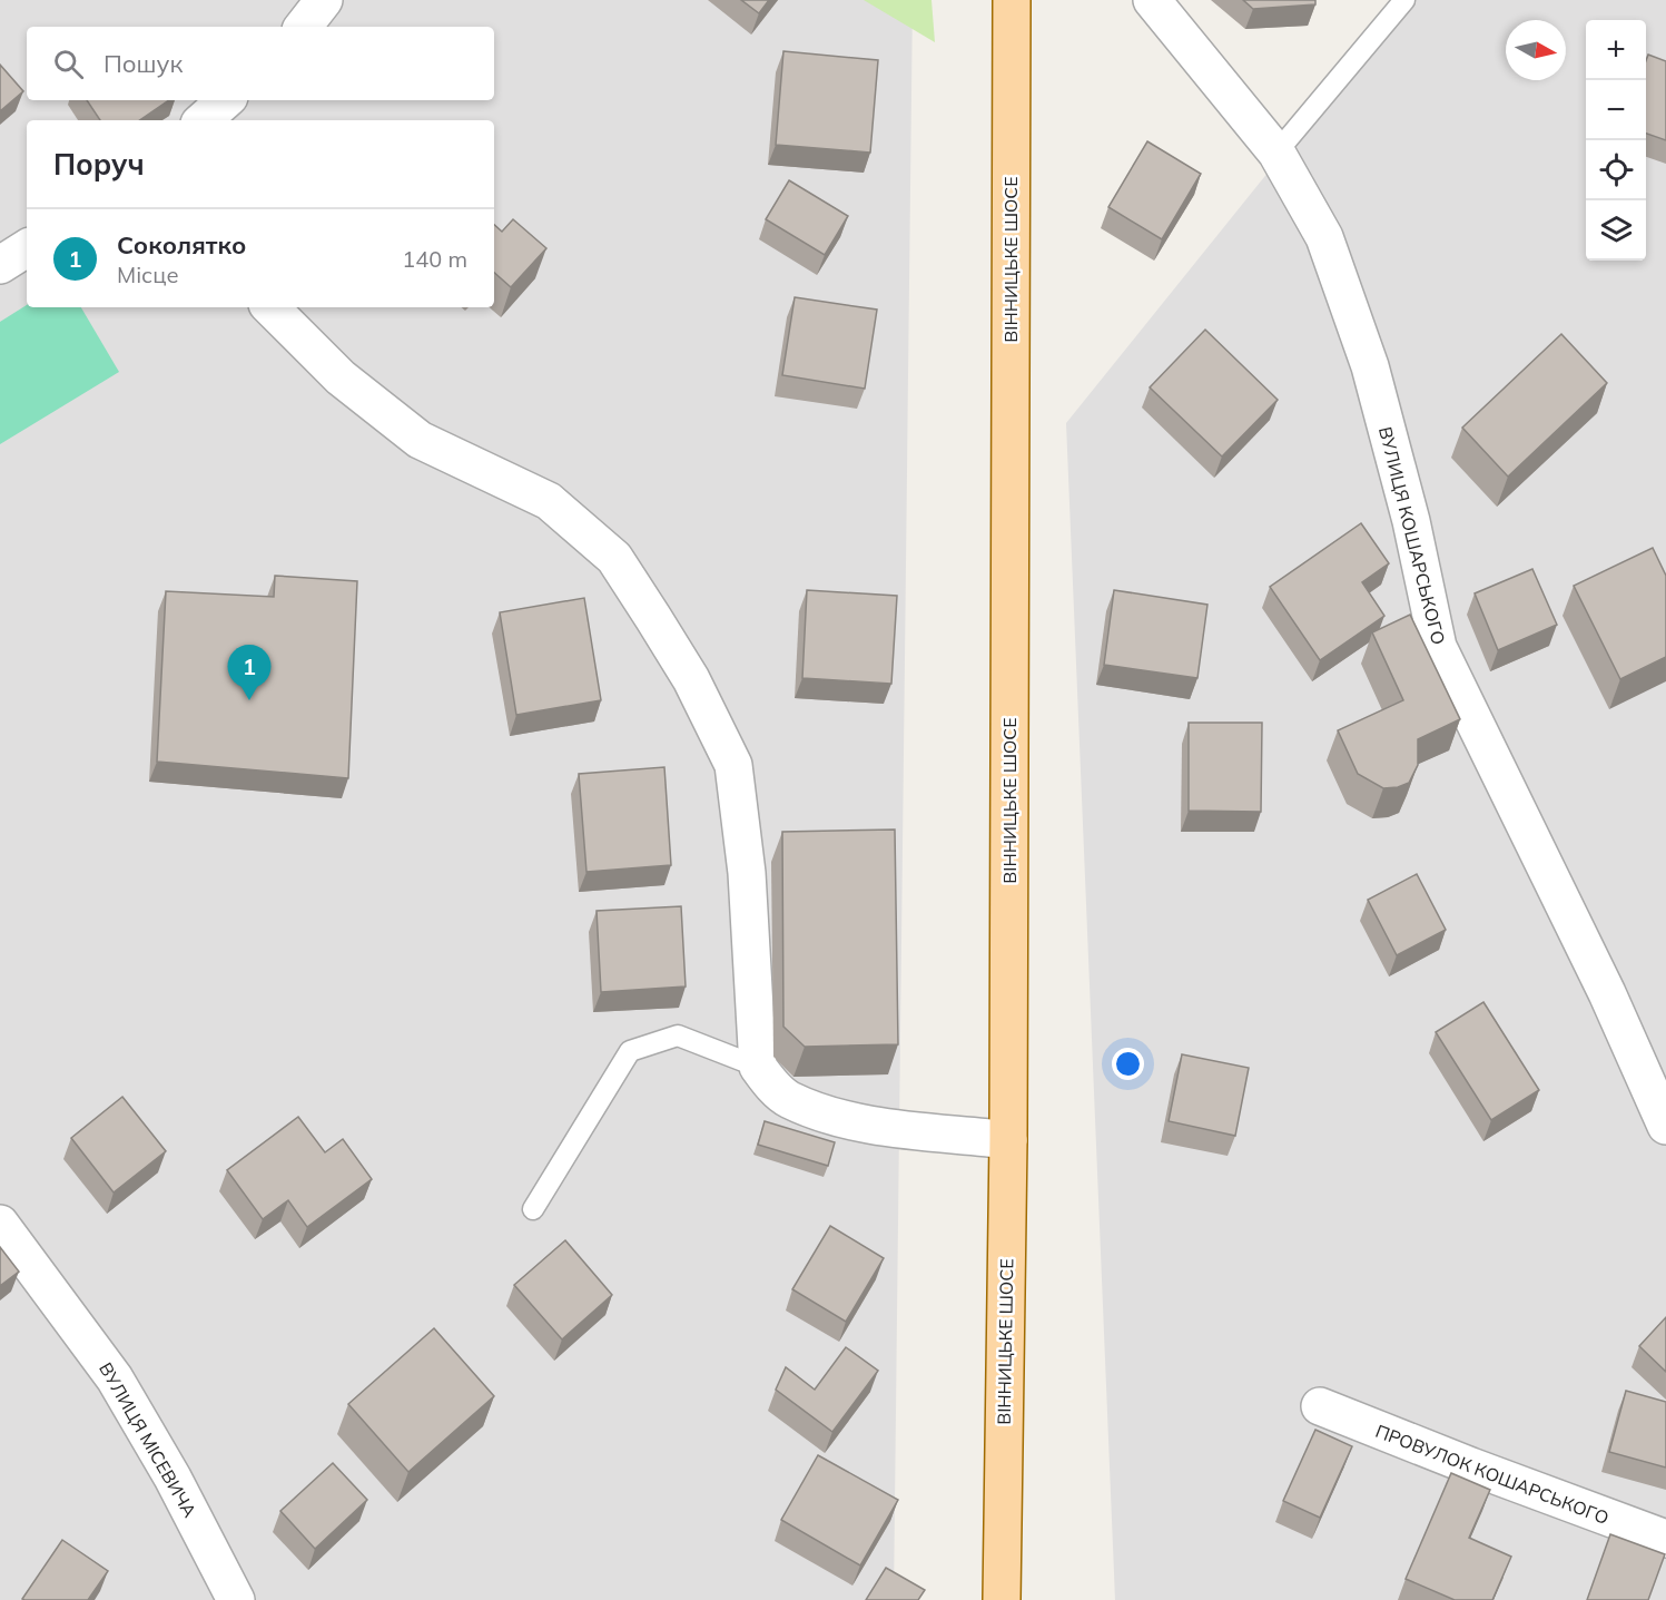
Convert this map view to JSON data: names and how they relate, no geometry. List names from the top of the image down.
{
  "streets": {
    "main road": ["ВІННИЦЬКЕ ШОСЕ"],
    "street": ["ВУЛИЦЯ КОШАРСЬКОГО", "ВУЛИЦЯ МІСЕВИЧА", "ПРОВУЛОК КОШАРСЬКОГО"]
  },
  "north": "right",
  "page": {
    "map_buttons": ["+", "−"],
    "search": "Пошук",
    "heading": "Поруч",
    "list": [
      {
        "mark": "1",
        "name": "Соколятко",
        "note": "Місце",
        "value": "140 m"
      }
    ],
    "pins": "1"
  }
}
